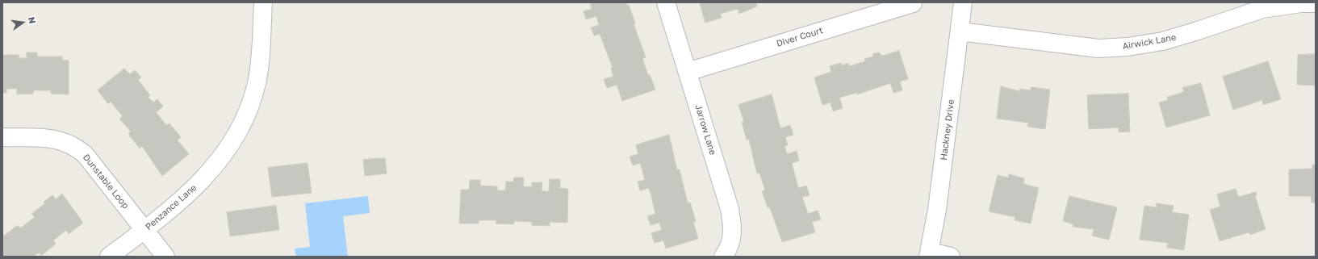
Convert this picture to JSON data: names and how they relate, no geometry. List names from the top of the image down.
{
  "streets": {
    "street": [
      "Diver Court",
      "Airwick Lane",
      "Jarrow Lane",
      "Hackney Drive",
      "Dunstable Loop",
      "Penzance Lane"
    ]
  },
  "crossings": [
    ["Diver Court", "Jarrow Lane"],
    ["Airwick Lane", "Hackney Drive"],
    ["Dunstable Loop", "Penzance Lane"]
  ],
  "north": "right"
}
